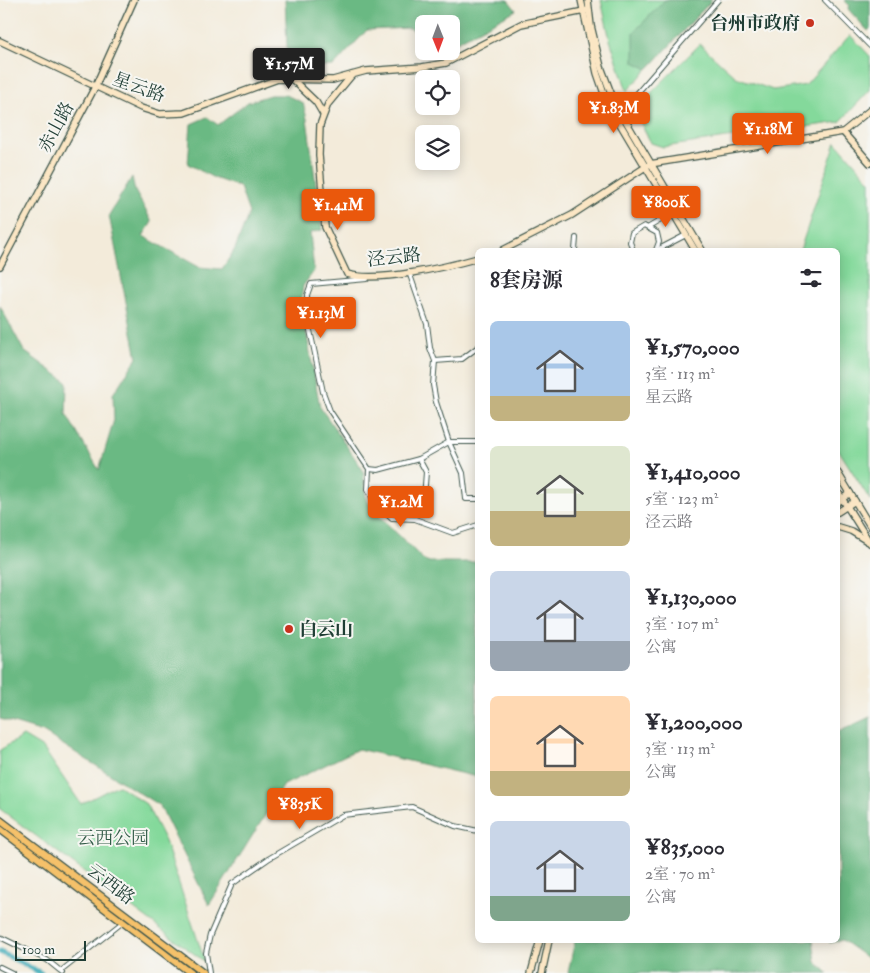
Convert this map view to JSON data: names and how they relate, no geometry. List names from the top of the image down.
{
  "streets": {
    "main road": ["云西路"],
    "street": ["星云路", "赤山路", "泾云路"]
  },
  "crossings": [
    ["星云路", "赤山路"],
    ["星云路", "泾云路"]
  ],
  "parks": ["云西公园"],
  "places": ["台州市政府", "白云山"],
  "scale_bar": "100 m",
  "north": "bottom",
  "page": {
    "price": [
      "¥1.57M",
      "¥1.83M",
      "¥1.18M",
      "¥800K",
      "¥1.41M",
      "¥1.13M",
      "¥1.2M",
      "¥835K"
    ],
    "heading": "8套房源",
    "list": [
      {
        "name": "¥1,570,000",
        "note": "3室 · 113 m² · 星云路"
      },
      {
        "name": "¥1,410,000",
        "note": "5室 · 123 m² · 泾云路"
      },
      {
        "name": "¥1,130,000",
        "note": "3室 · 107 m² · 公寓"
      },
      {
        "name": "¥1,200,000",
        "note": "3室 · 113 m² · 公寓"
      },
      {
        "name": "¥835,000",
        "note": "2室 · 70 m² · 公寓"
      }
    ],
    "scale": "100 m"
  }
}
